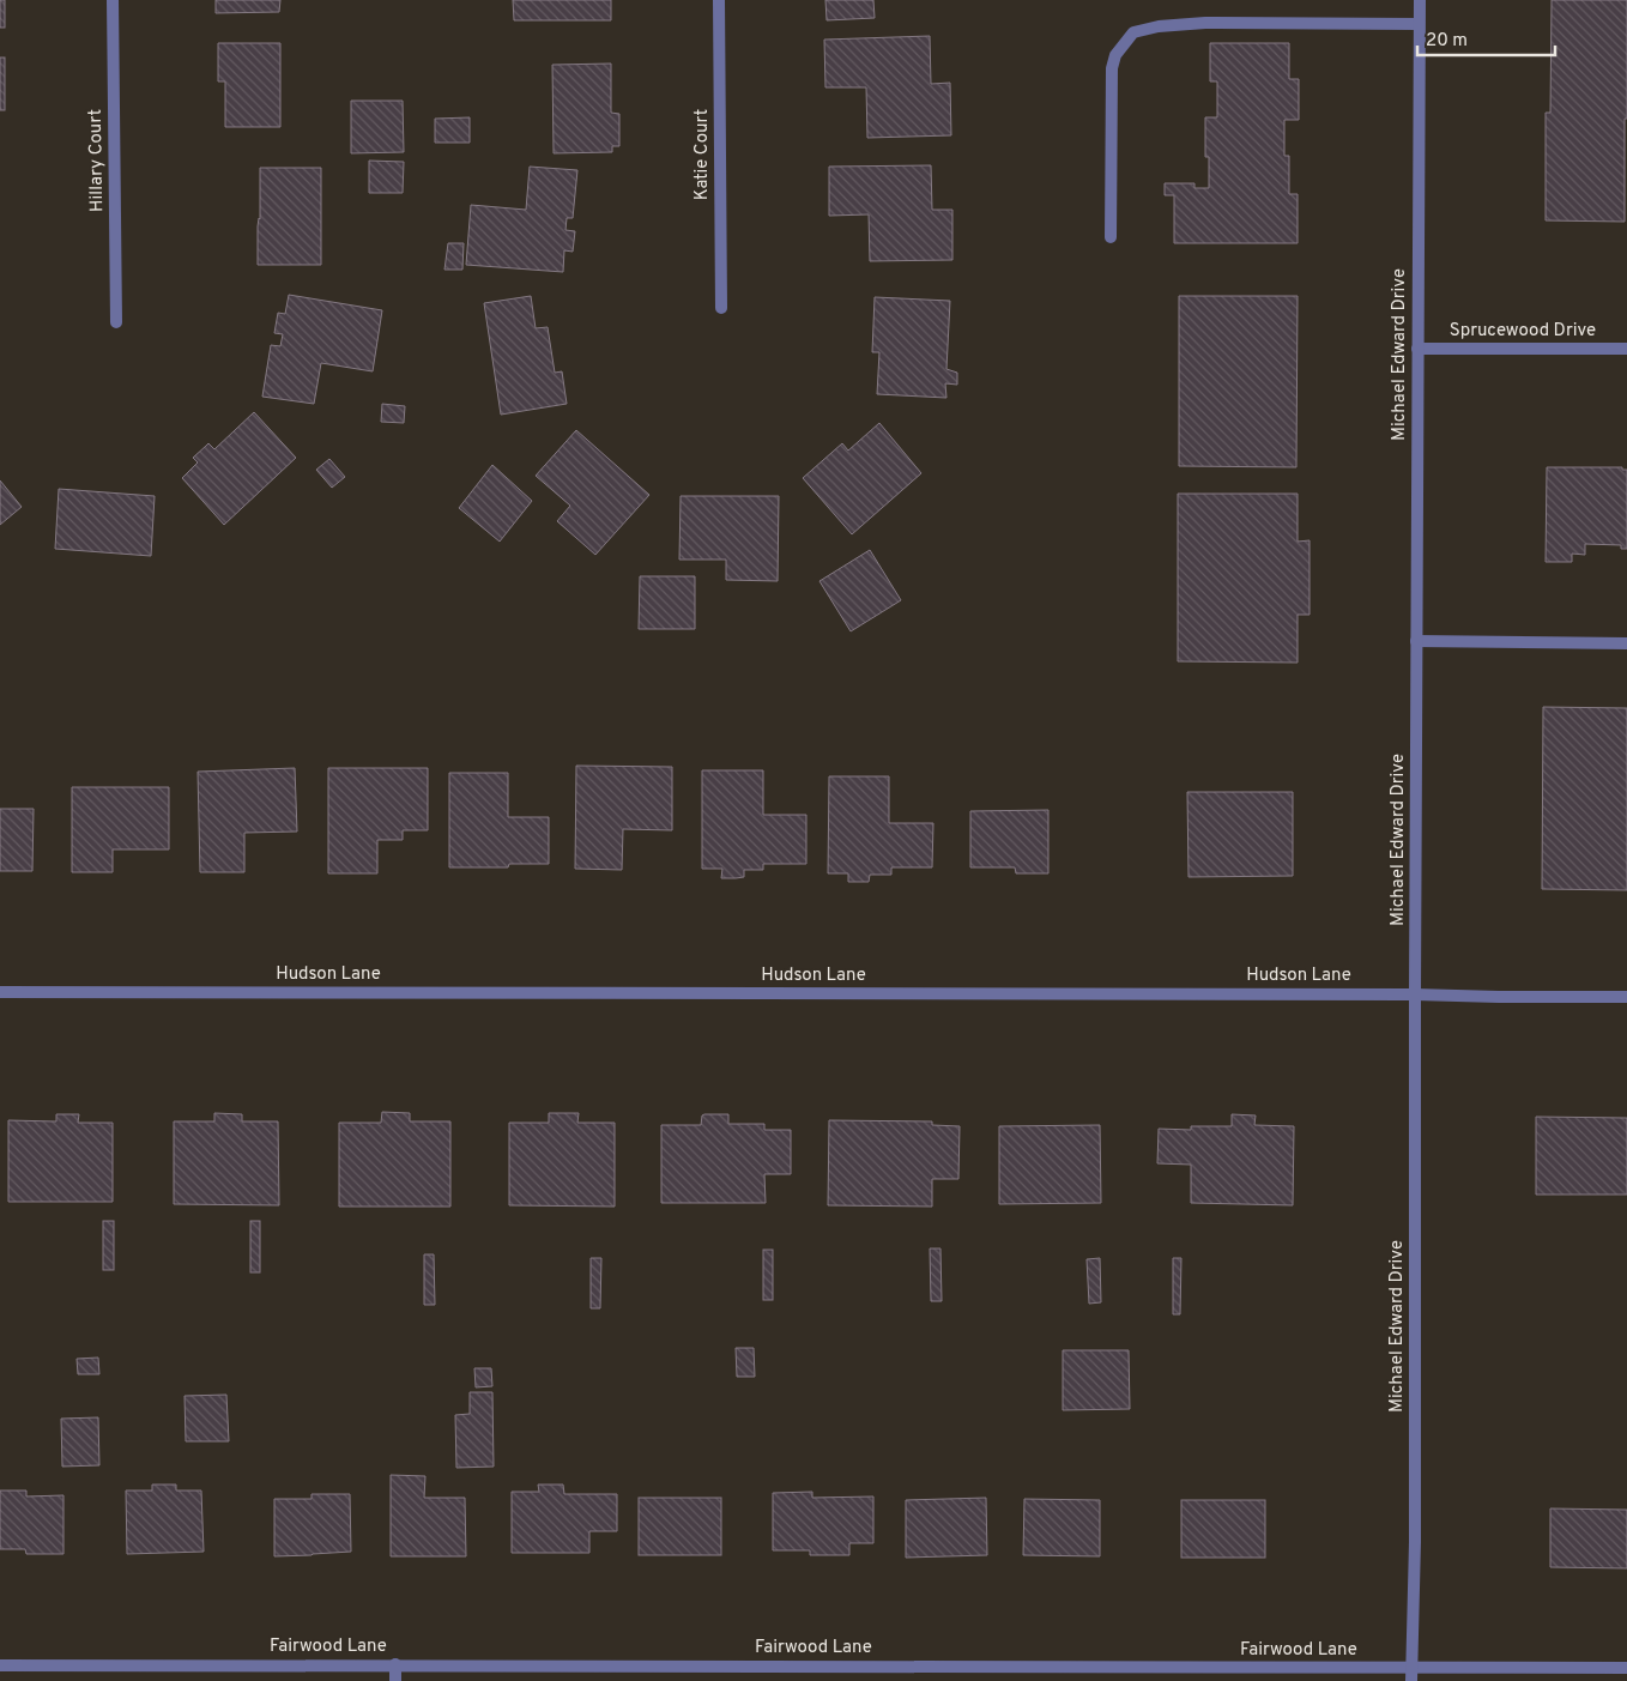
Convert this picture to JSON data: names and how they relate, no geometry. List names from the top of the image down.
{
  "streets": {
    "street": [
      "Katie Court",
      "Hillary Court",
      "Sprucewood Drive",
      "Michael Edward Drive",
      "Hudson Lane",
      "Fairwood Lane"
    ]
  },
  "crossings": [
    ["Sprucewood Drive", "Michael Edward Drive"],
    ["Michael Edward Drive", "Hudson Lane"],
    ["Michael Edward Drive", "Fairwood Lane"]
  ],
  "scale_bar": "20 m"
}
